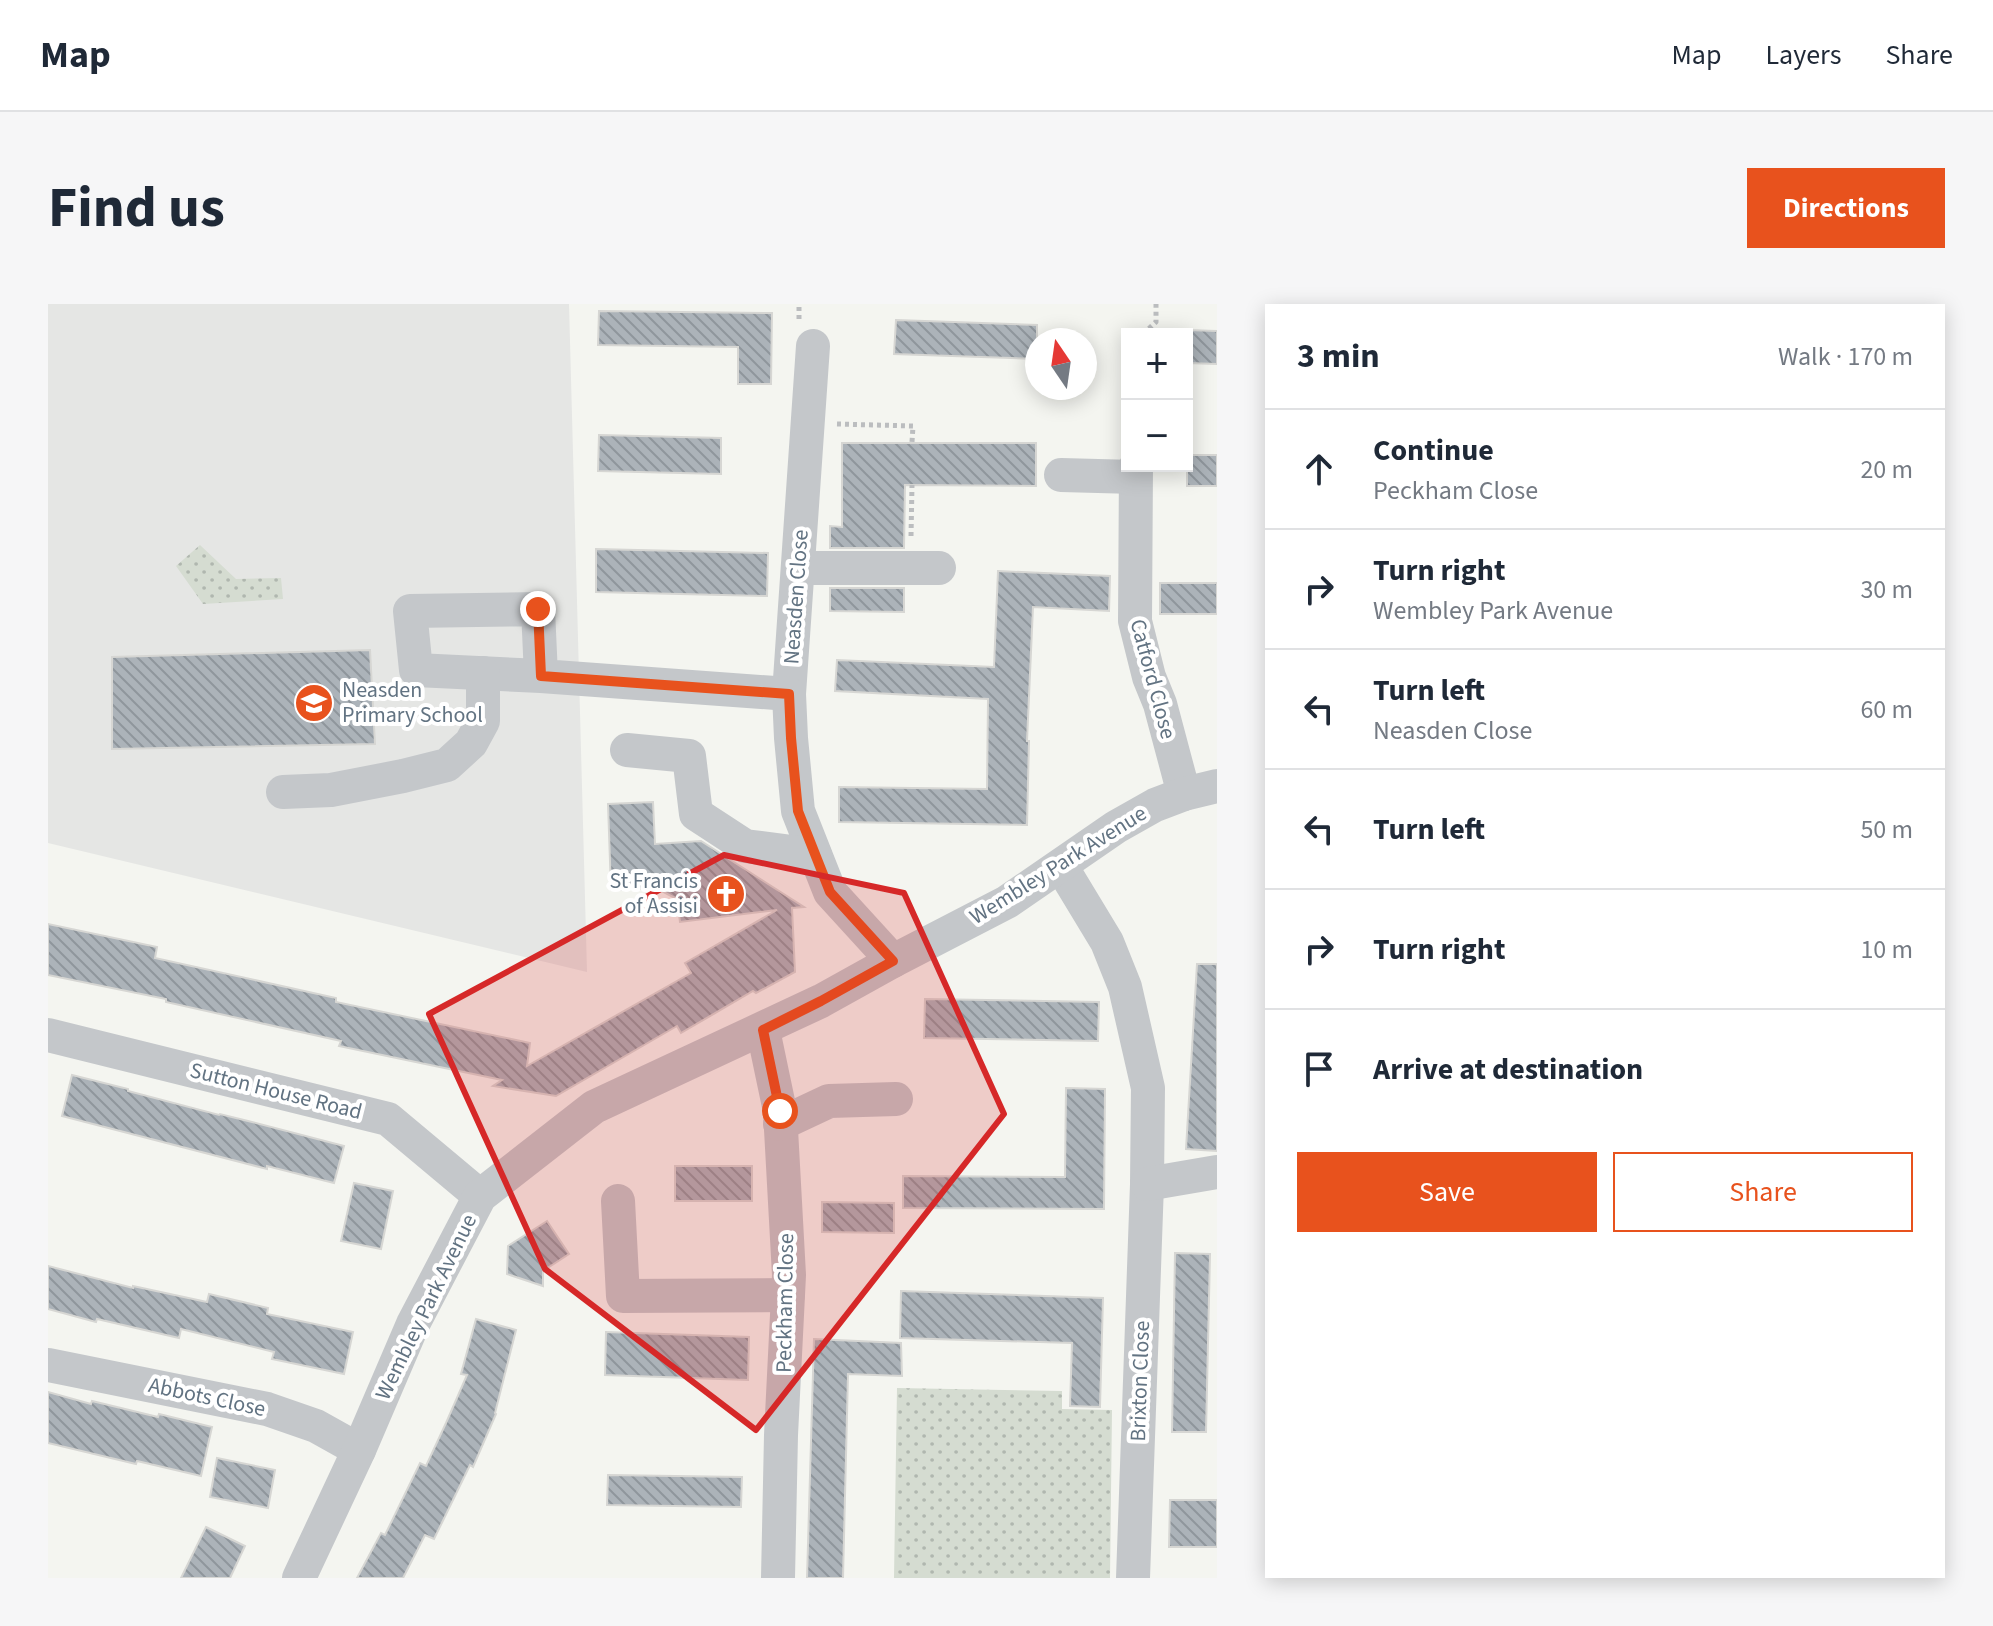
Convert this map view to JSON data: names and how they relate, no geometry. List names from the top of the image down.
{
  "streets": {
    "street": [
      "Neasden Close",
      "Catford Close",
      "Wembley Park Avenue",
      "Sutton House Road",
      "Peckham Close",
      "Brixton Close",
      "Abbots Close"
    ]
  },
  "crossings": [
    ["Neasden Close", "Wembley Park Avenue"],
    ["Catford Close", "Wembley Park Avenue"],
    ["Wembley Park Avenue", "Sutton House Road"],
    ["Wembley Park Avenue", "Peckham Close"],
    ["Wembley Park Avenue", "Brixton Close"],
    ["Wembley Park Avenue", "Abbots Close"]
  ],
  "places": {
    "school or university": ["Neasden Primary School"],
    "church": ["St Francis of Assisi"]
  },
  "north": "top",
  "page": {
    "header": "Map",
    "nav": ["Map", "Layers", "Share"],
    "buttons": [
      "Directions",
      ["Save", "Share"]
    ],
    "title": "Find us",
    "heading": ["3 min", "Walk · 170 m"],
    "map_buttons": ["+", "−"],
    "list": [
      ["Continue", "Peckham Close", "20 m"],
      ["Turn right", "Wembley Park Avenue", "30 m"],
      ["Turn left", "Neasden Close", "60 m"],
      ["Turn left", "50 m"],
      ["Turn right", "10 m"],
      "Arrive at destination"
    ]
  }
}
